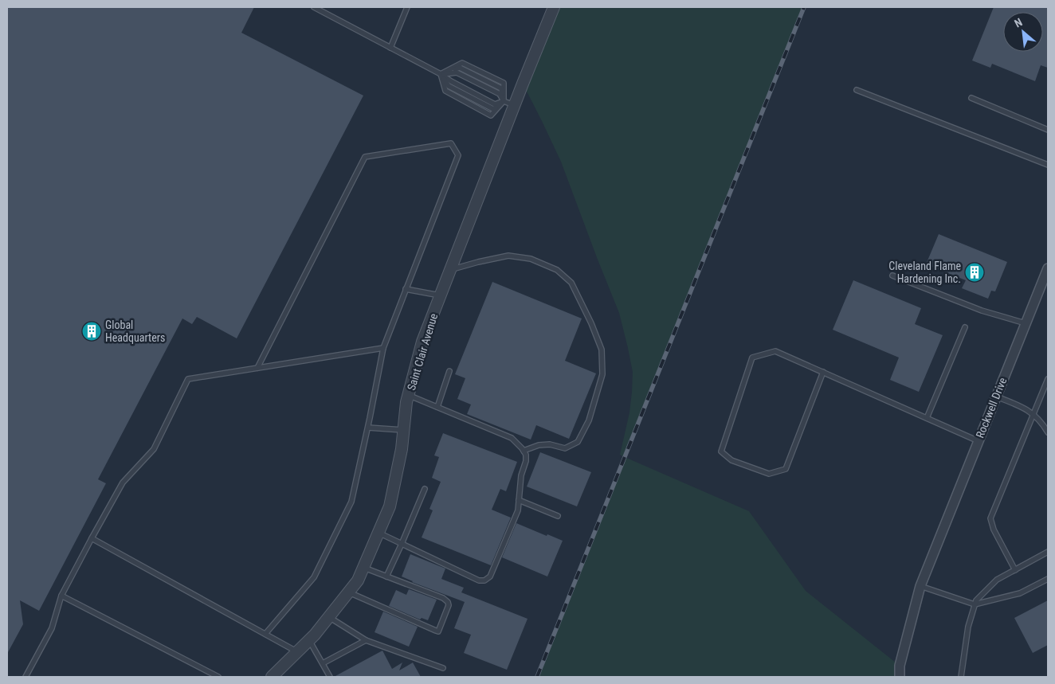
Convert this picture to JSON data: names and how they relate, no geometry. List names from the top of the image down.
{
  "streets": {
    "street": ["Saint Clair Avenue", "Rockwell Drive"]
  },
  "places": {
    "building": ["Cleveland Flame Hardening Inc.", "Global Headquarters"]
  },
  "north": "top left"
}
